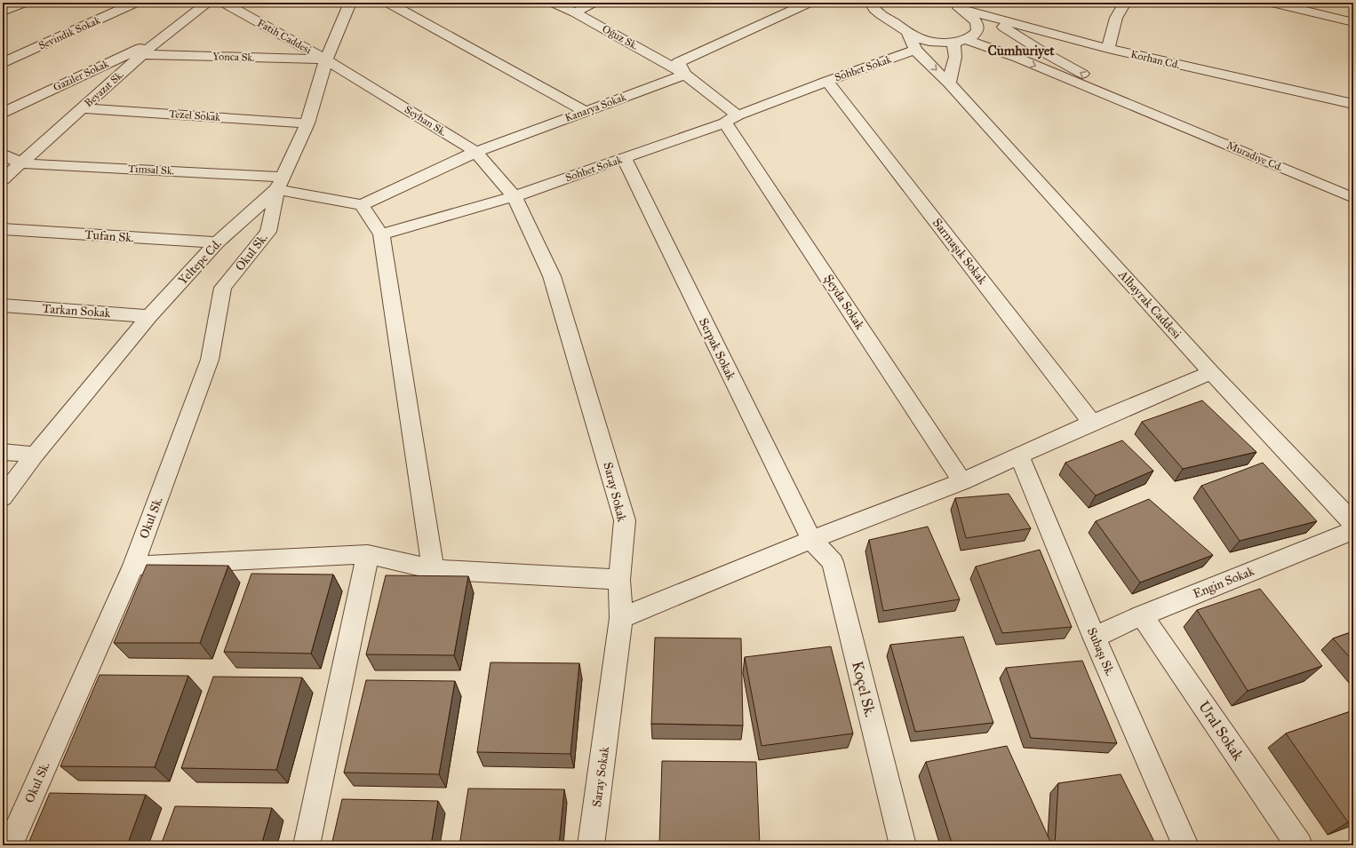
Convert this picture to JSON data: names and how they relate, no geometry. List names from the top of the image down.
{
  "streets": {
    "street": [
      "Sevindik Sokak",
      "Fatih Caddesi",
      "Oğuz Sk.",
      "Yonca Sk.",
      "Korhan Cd.",
      "Sohbet Sokak",
      "Gaziler Sokak",
      "Beyazıt Sk.",
      "Kanarya Sokak",
      "Tezel Sokak",
      "Seyhan Sk.",
      "Muradiye Cd.",
      "Timsal Sk.",
      "Tufan Sk.",
      "Sarmaşık Sokak",
      "Okul Sk.",
      "Yeltepe Cd.",
      "Şeyda Sokak",
      "Albayrak Caddesi",
      "Tarkan Sokak",
      "Serpak Sokak",
      "Saray Sokak",
      "Engin Sokak",
      "Subaşı Sk.",
      "Koçel Sk.",
      "Ural Sokak"
    ]
  },
  "crossings": [
    ["Fatih Caddesi", "Yonca Sk."],
    ["Fatih Caddesi", "Seyhan Sk."],
    ["Fatih Caddesi", "Yeltepe Cd."],
    ["Oğuz Sk.", "Sohbet Sokak"],
    ["Oğuz Sk.", "Kanarya Sokak"],
    ["Oğuz Sk.", "Şeyda Sokak"],
    ["Yonca Sk.", "Beyazıt Sk."],
    ["Yonca Sk.", "Seyhan Sk."],
    ["Yonca Sk.", "Yeltepe Cd."],
    ["Sohbet Sokak", "Seyhan Sk."],
    ["Sohbet Sokak", "Sarmaşık Sokak"],
    ["Sohbet Sokak", "Şeyda Sokak"],
    ["Sohbet Sokak", "Albayrak Caddesi"],
    ["Sohbet Sokak", "Serpak Sokak"],
    ["Sohbet Sokak", "Saray Sokak"],
    ["Gaziler Sokak", "Beyazıt Sk."],
    ["Beyazıt Sk.", "Tezel Sokak"],
    ["Beyazıt Sk.", "Timsal Sk."],
    ["Kanarya Sokak", "Seyhan Sk."],
    ["Tezel Sokak", "Yeltepe Cd."],
    ["Seyhan Sk.", "Yeltepe Cd."],
    ["Seyhan Sk.", "Saray Sokak"],
    ["Timsal Sk.", "Okul Sk."],
    ["Timsal Sk.", "Yeltepe Cd."],
    ["Tufan Sk.", "Yeltepe Cd."],
    ["Okul Sk.", "Yeltepe Cd."],
    ["Yeltepe Cd.", "Tarkan Sokak"],
    ["Serpak Sokak", "Koçel Sk."],
    ["Engin Sokak", "Subaşı Sk."],
    ["Engin Sokak", "Ural Sokak"]
  ],
  "districts": ["Cumhuriyet"]
}
